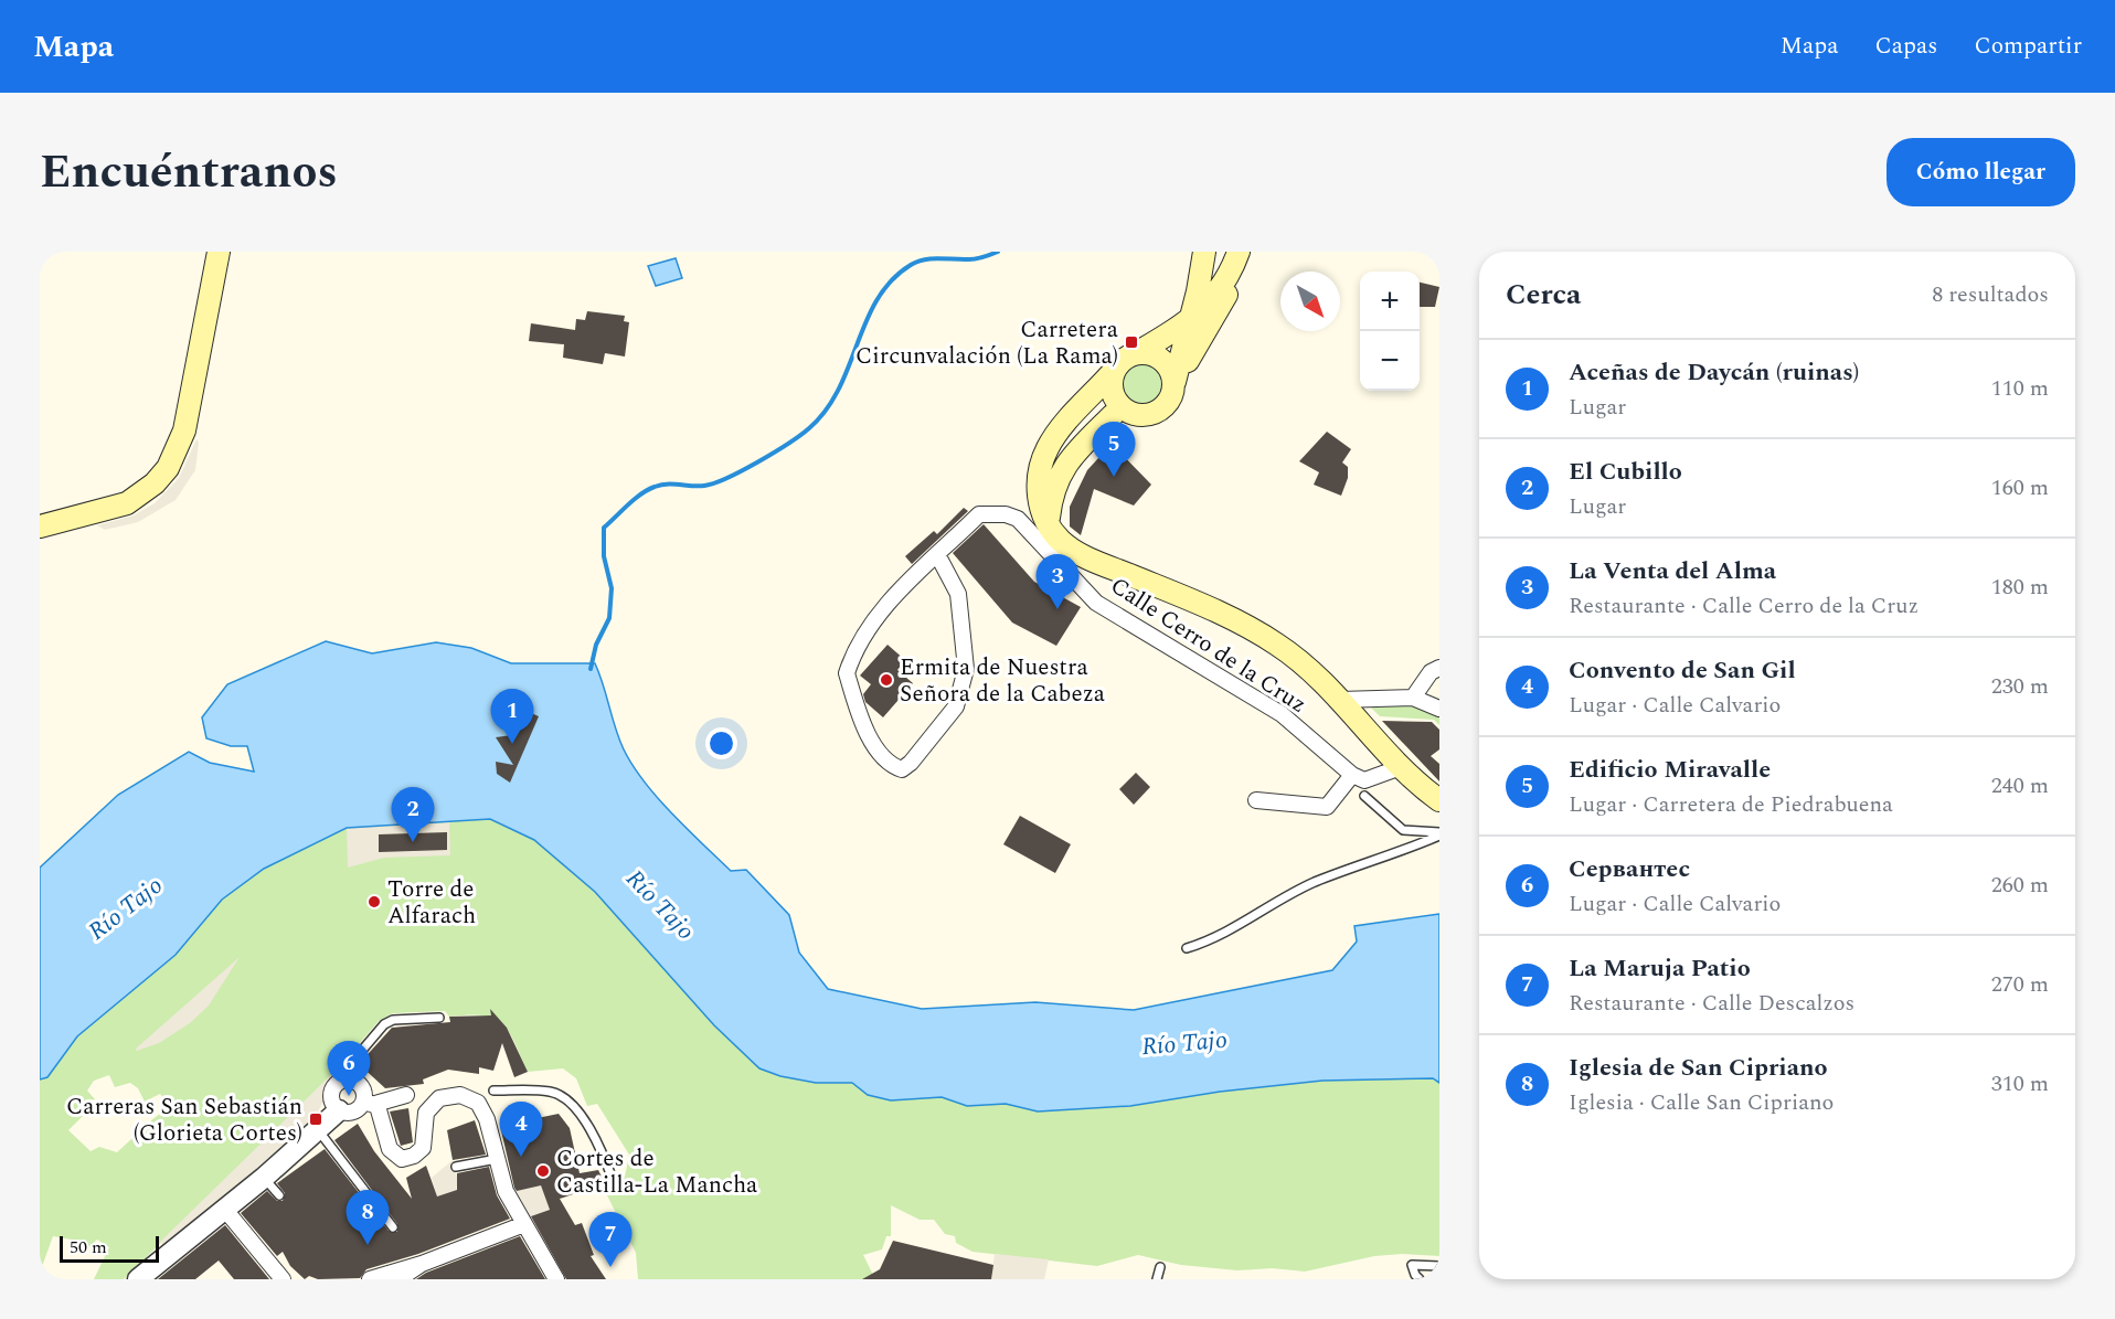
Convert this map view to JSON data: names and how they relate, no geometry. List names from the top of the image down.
{
  "streets": {
    "street": ["Calle Cerro de la Cruz"]
  },
  "water": ["Río Tajo"],
  "places": {
    "transit": ["Carretera Circunvalación (La Rama)", "Carreras San Sebastián (Glorieta Cortes)"],
    "other": ["Ermita de Nuestra Señora de la Cabeza", "Torre de Alfarach", "Cortes de Castilla-La Mancha"]
  },
  "scale_bar": "50 m",
  "north": "bottom right",
  "page": {
    "header": "Mapa",
    "nav": ["Mapa", "Capas", "Compartir"],
    "title": "Encuéntranos",
    "buttons": "Cómo llegar",
    "heading": ["Cerca", "8 resultados"],
    "map_buttons": ["+", "−"],
    "list": [
      {
        "mark": "1",
        "name": "Aceñas de Daycán (ruinas)",
        "note": "Lugar",
        "value": "110 m"
      },
      {
        "mark": "2",
        "name": "El Cubillo",
        "note": "Lugar",
        "value": "160 m"
      },
      {
        "mark": "3",
        "name": "La Venta del Alma",
        "note": "Restaurante · Calle Cerro de la Cruz",
        "value": "180 m"
      },
      {
        "mark": "4",
        "name": "Convento de San Gil",
        "note": "Lugar · Calle Calvario",
        "value": "230 m"
      },
      {
        "mark": "5",
        "name": "Edificio Miravalle",
        "note": "Lugar · Carretera de Piedrabuena",
        "value": "240 m"
      },
      {
        "mark": "6",
        "name": "Сервантес",
        "note": "Lugar · Calle Calvario",
        "value": "260 m"
      },
      {
        "mark": "7",
        "name": "La Maruja Patio",
        "note": "Restaurante · Calle Descalzos",
        "value": "270 m"
      },
      {
        "mark": "8",
        "name": "Iglesia de San Cipriano",
        "note": "Iglesia · Calle San Cipriano",
        "value": "310 m"
      }
    ],
    "pins": [
      "5",
      "3",
      "1",
      "2",
      "6",
      "4",
      "8",
      "7"
    ],
    "scale": "50 m"
  }
}
